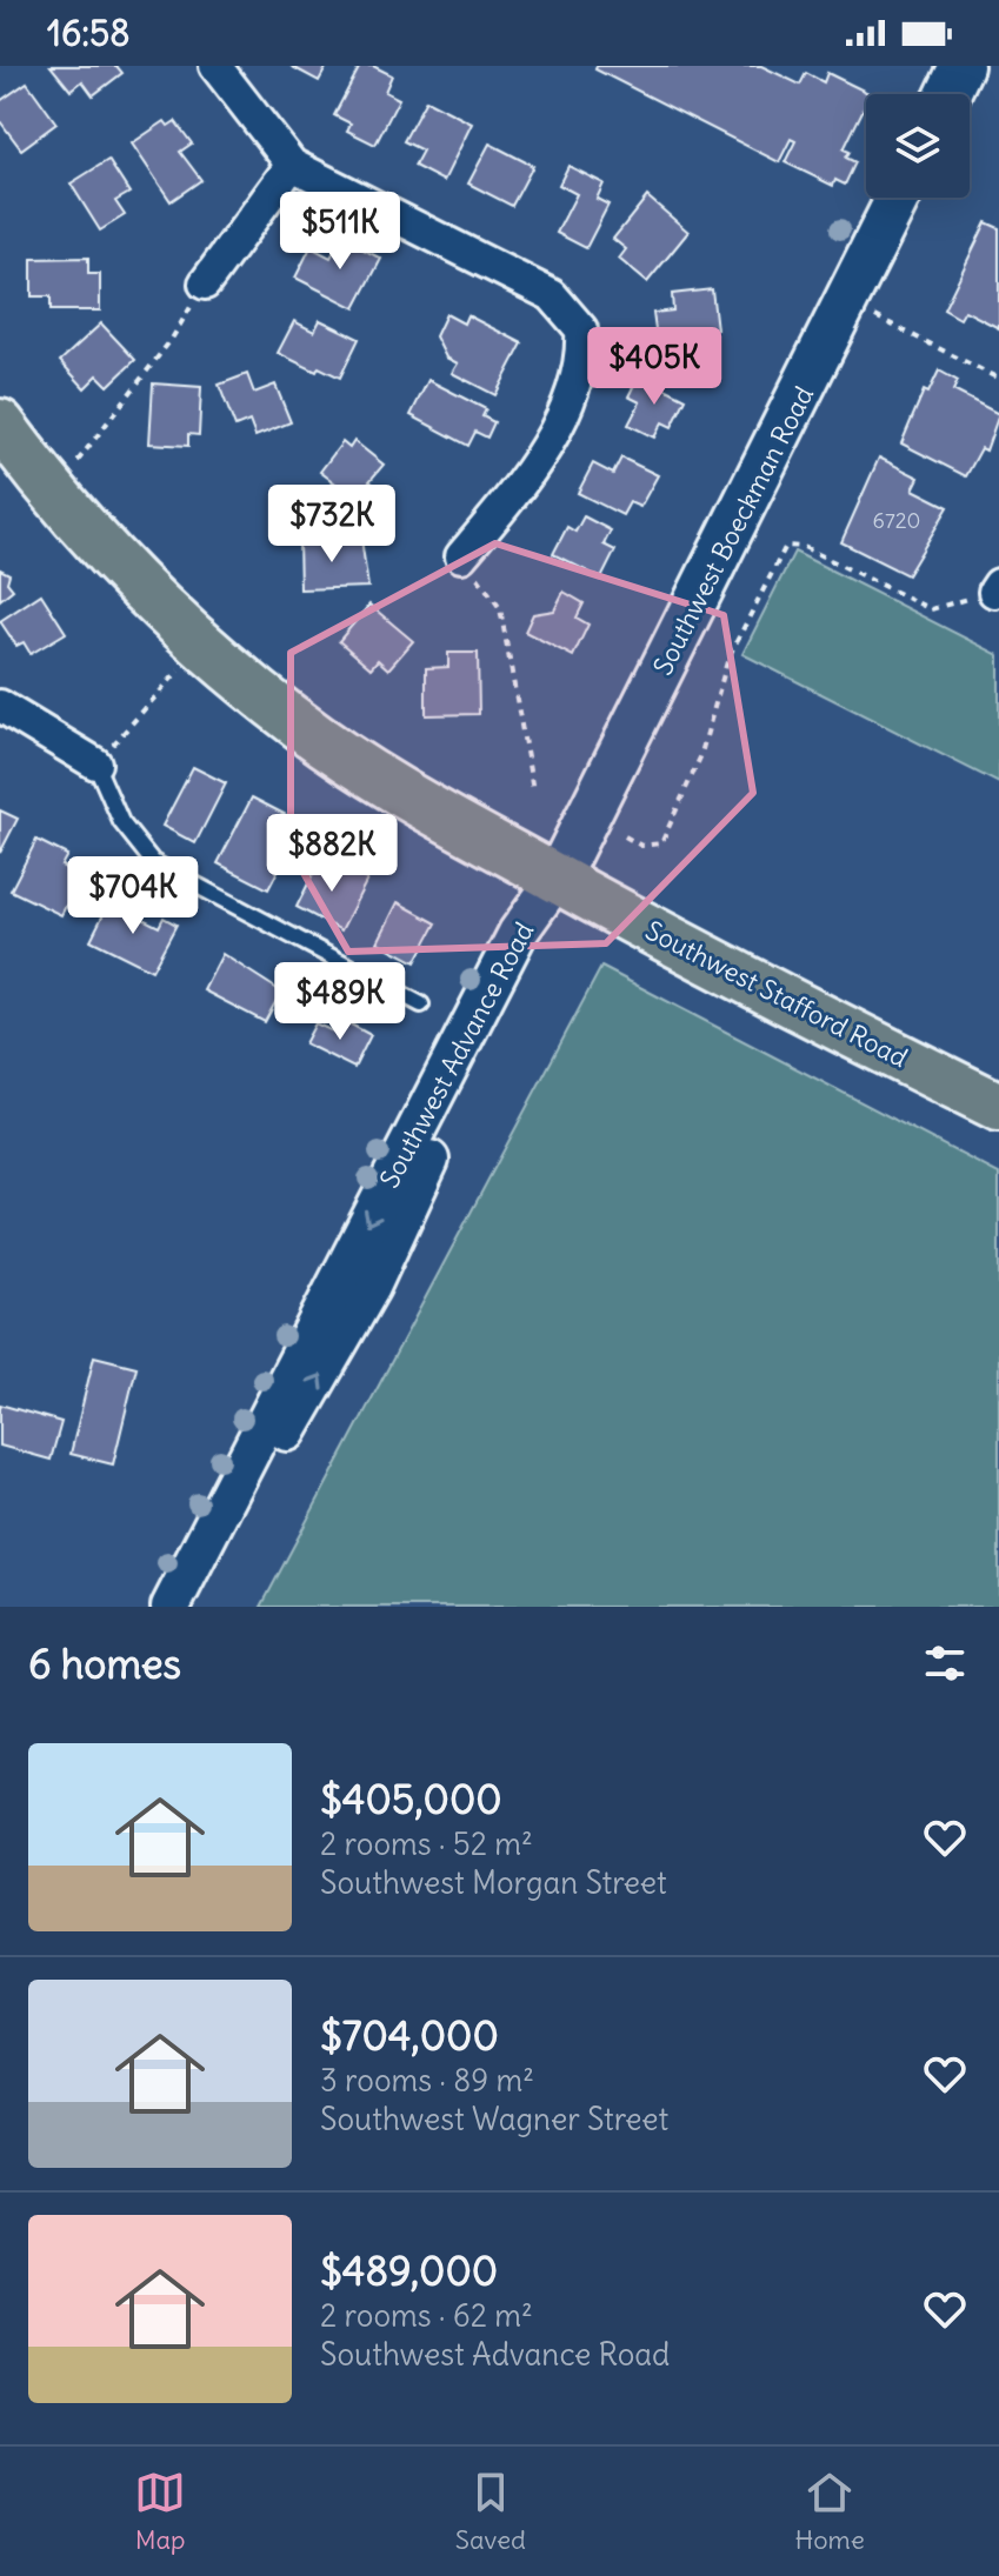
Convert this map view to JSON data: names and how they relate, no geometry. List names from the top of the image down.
{
  "streets": {
    "main road": ["Southwest Boeckman Road", "Southwest Stafford Road"],
    "street": ["Southwest Advance Road"]
  },
  "crossings": [
    ["Southwest Boeckman Road", "Southwest Stafford Road"],
    ["Southwest Boeckman Road", "Southwest Advance Road"],
    ["Southwest Stafford Road", "Southwest Advance Road"]
  ],
  "house_numbers": ["6720"],
  "page": {
    "status": "16:58",
    "price": [
      "$511K",
      "$405K",
      "$732K",
      "$882K",
      "$704K",
      "$489K"
    ],
    "heading": "6 homes",
    "list": [
      {
        "name": "$405,000",
        "note": "2 rooms · 52 m² · Southwest Morgan Street"
      },
      {
        "name": "$704,000",
        "note": "3 rooms · 89 m² · Southwest Wagner Street"
      },
      {
        "name": "$489,000",
        "note": "2 rooms · 62 m² · Southwest Advance Road"
      }
    ],
    "tabs": ["Map", "Saved", "Home"]
  }
}
